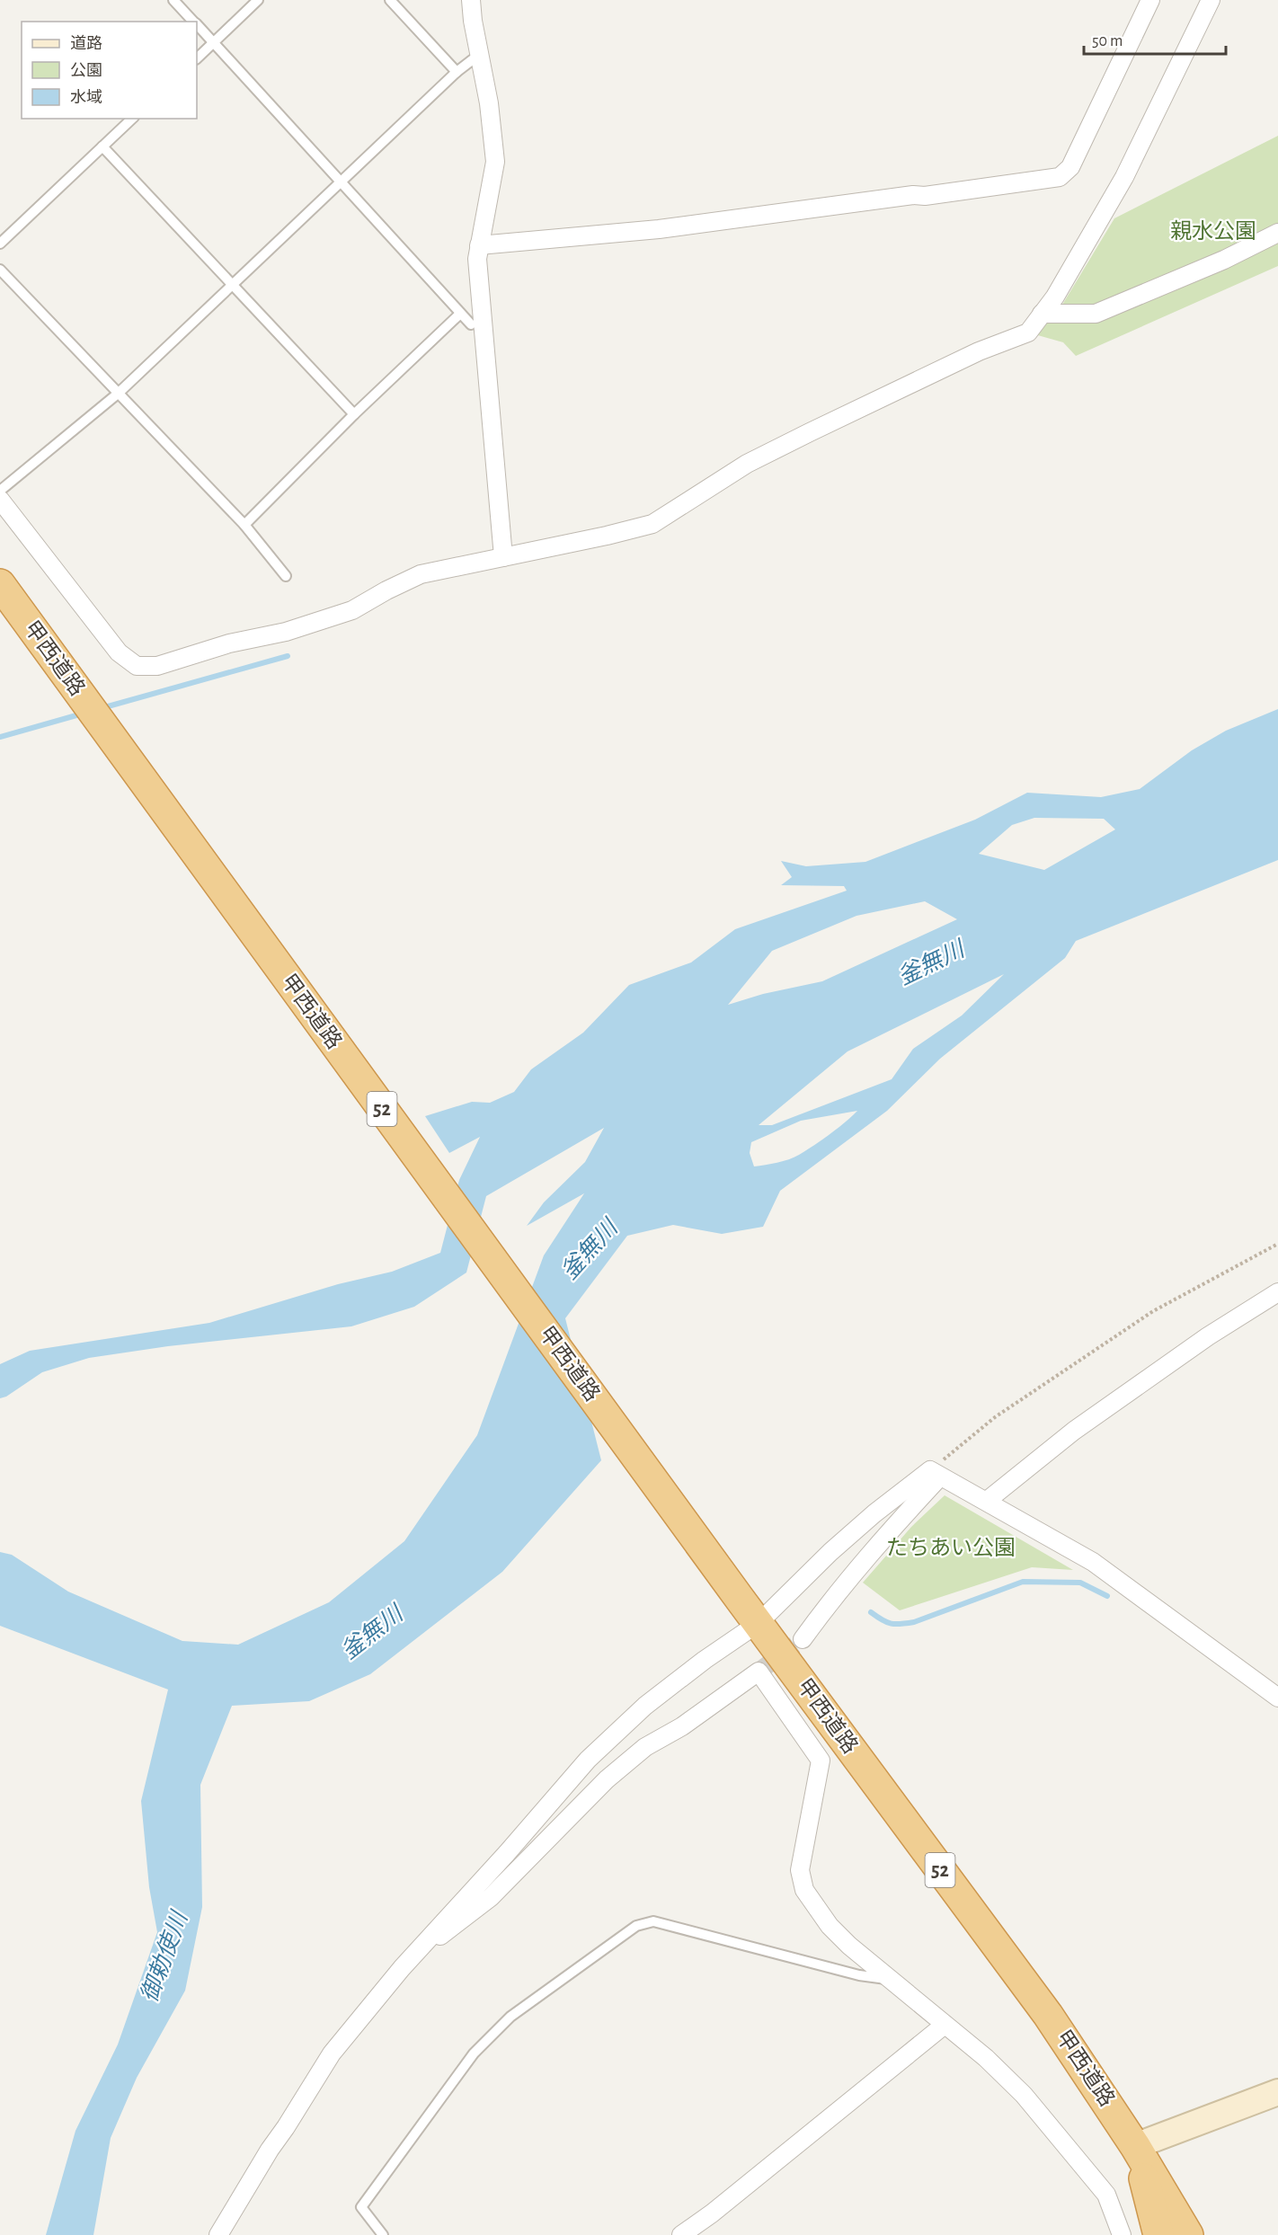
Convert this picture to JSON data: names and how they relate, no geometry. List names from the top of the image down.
{
  "streets": {
    "highway": ["甲西道路", "52"]
  },
  "water": ["釜無川", "御勅使川"],
  "parks": ["親水公園", "たちあい公園"],
  "legend": ["道路", "公園", "水域"],
  "scale_bar": "50 m"
}
